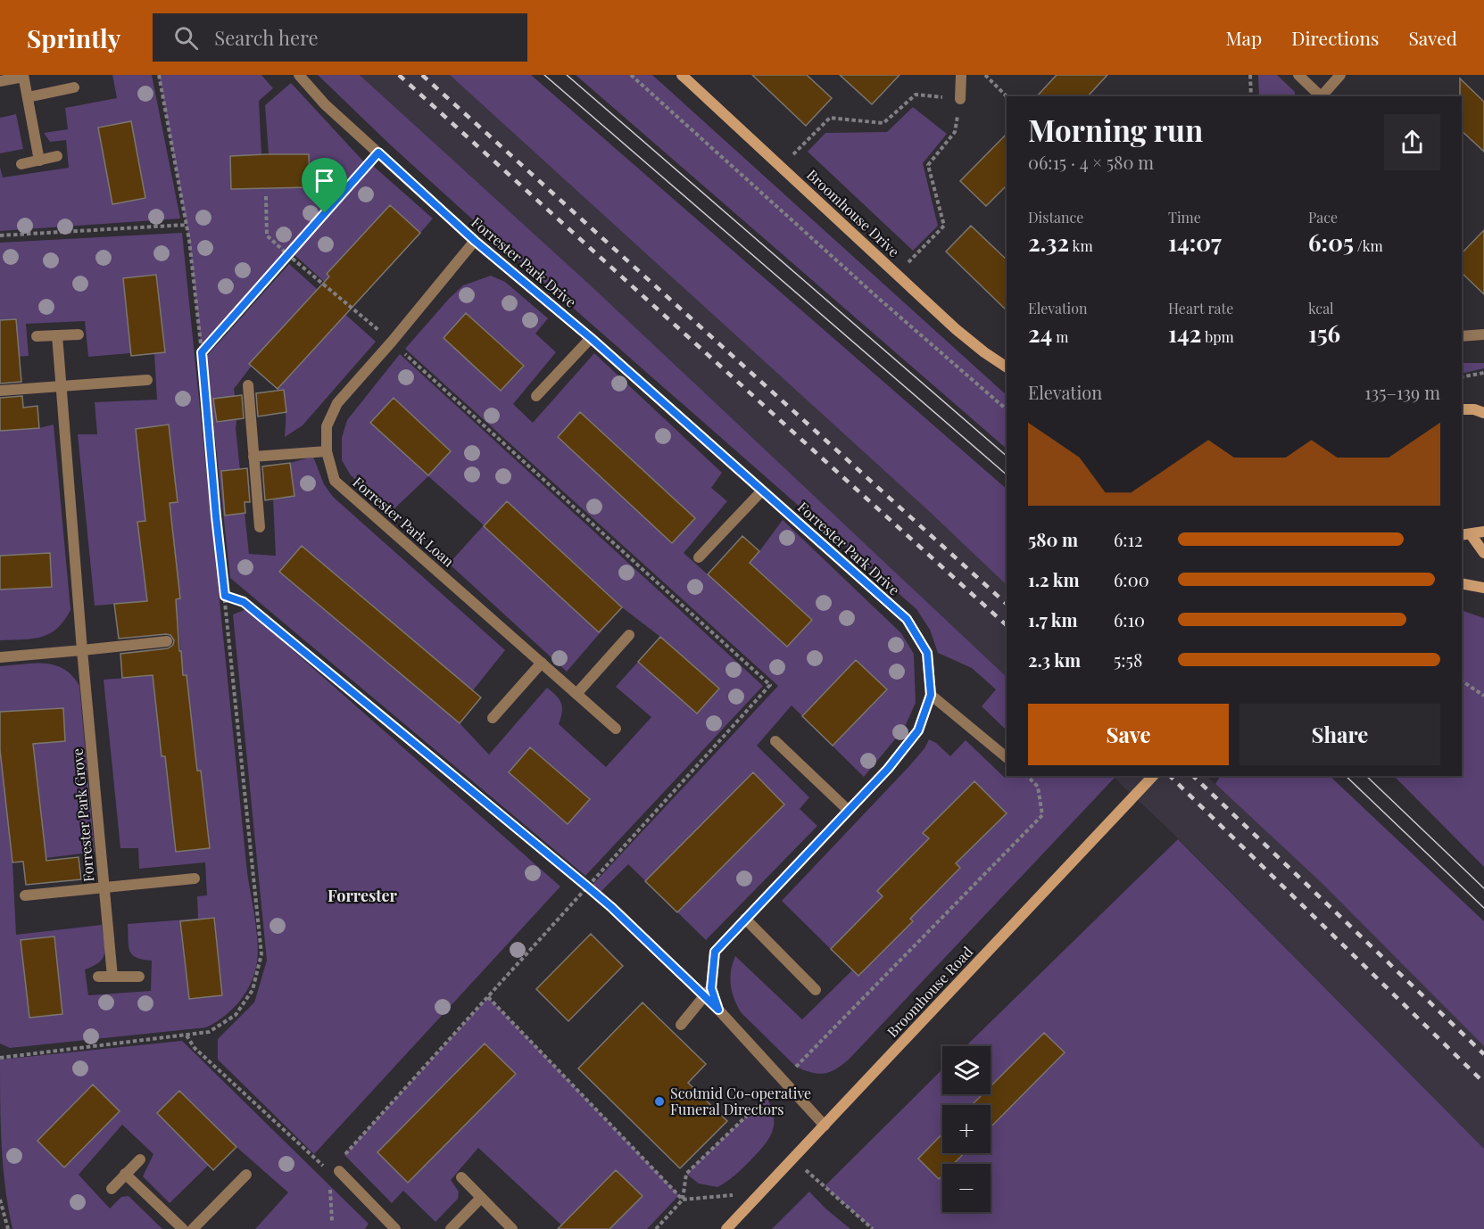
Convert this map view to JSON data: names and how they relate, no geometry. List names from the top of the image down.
{
  "streets": {
    "main road": ["Broomhouse Drive", "Broomhouse Road"],
    "street": ["Forrester Park Drive", "Forrester Park Loan", "Forrester Park Grove"]
  },
  "crossings": [
    ["Forrester Park Drive", "Forrester Park Loan"],
    ["Forrester Park Drive", "Broomhouse Road"]
  ],
  "districts": ["Forrester"],
  "places": ["Scotmid Co-operative Funeral Directors"],
  "page": {
    "header": "Sprintly",
    "search": "Search here",
    "nav": ["Map", "Directions", "Saved"],
    "heading": ["Morning run", "06:15 · 4 × 580 m"],
    "stats": [
      ["Distance", "2.32 km"],
      ["Time", "14:07"],
      ["Pace", "6:05 /km"],
      ["Elevation", "24 m"],
      ["Heart rate", "142 bpm"],
      ["kcal", "156"]
    ],
    "chart": ["Elevation", "135–139 m"],
    "list": [
      {
        "name": "580 m",
        "note": "6:12"
      },
      {
        "name": "1.2 km",
        "note": "6:00"
      },
      {
        "name": "1.7 km",
        "note": "6:10"
      },
      {
        "name": "2.3 km",
        "note": "5:58"
      }
    ],
    "buttons": ["Save", "Share"],
    "map_buttons": ["+", "−"]
  }
}
